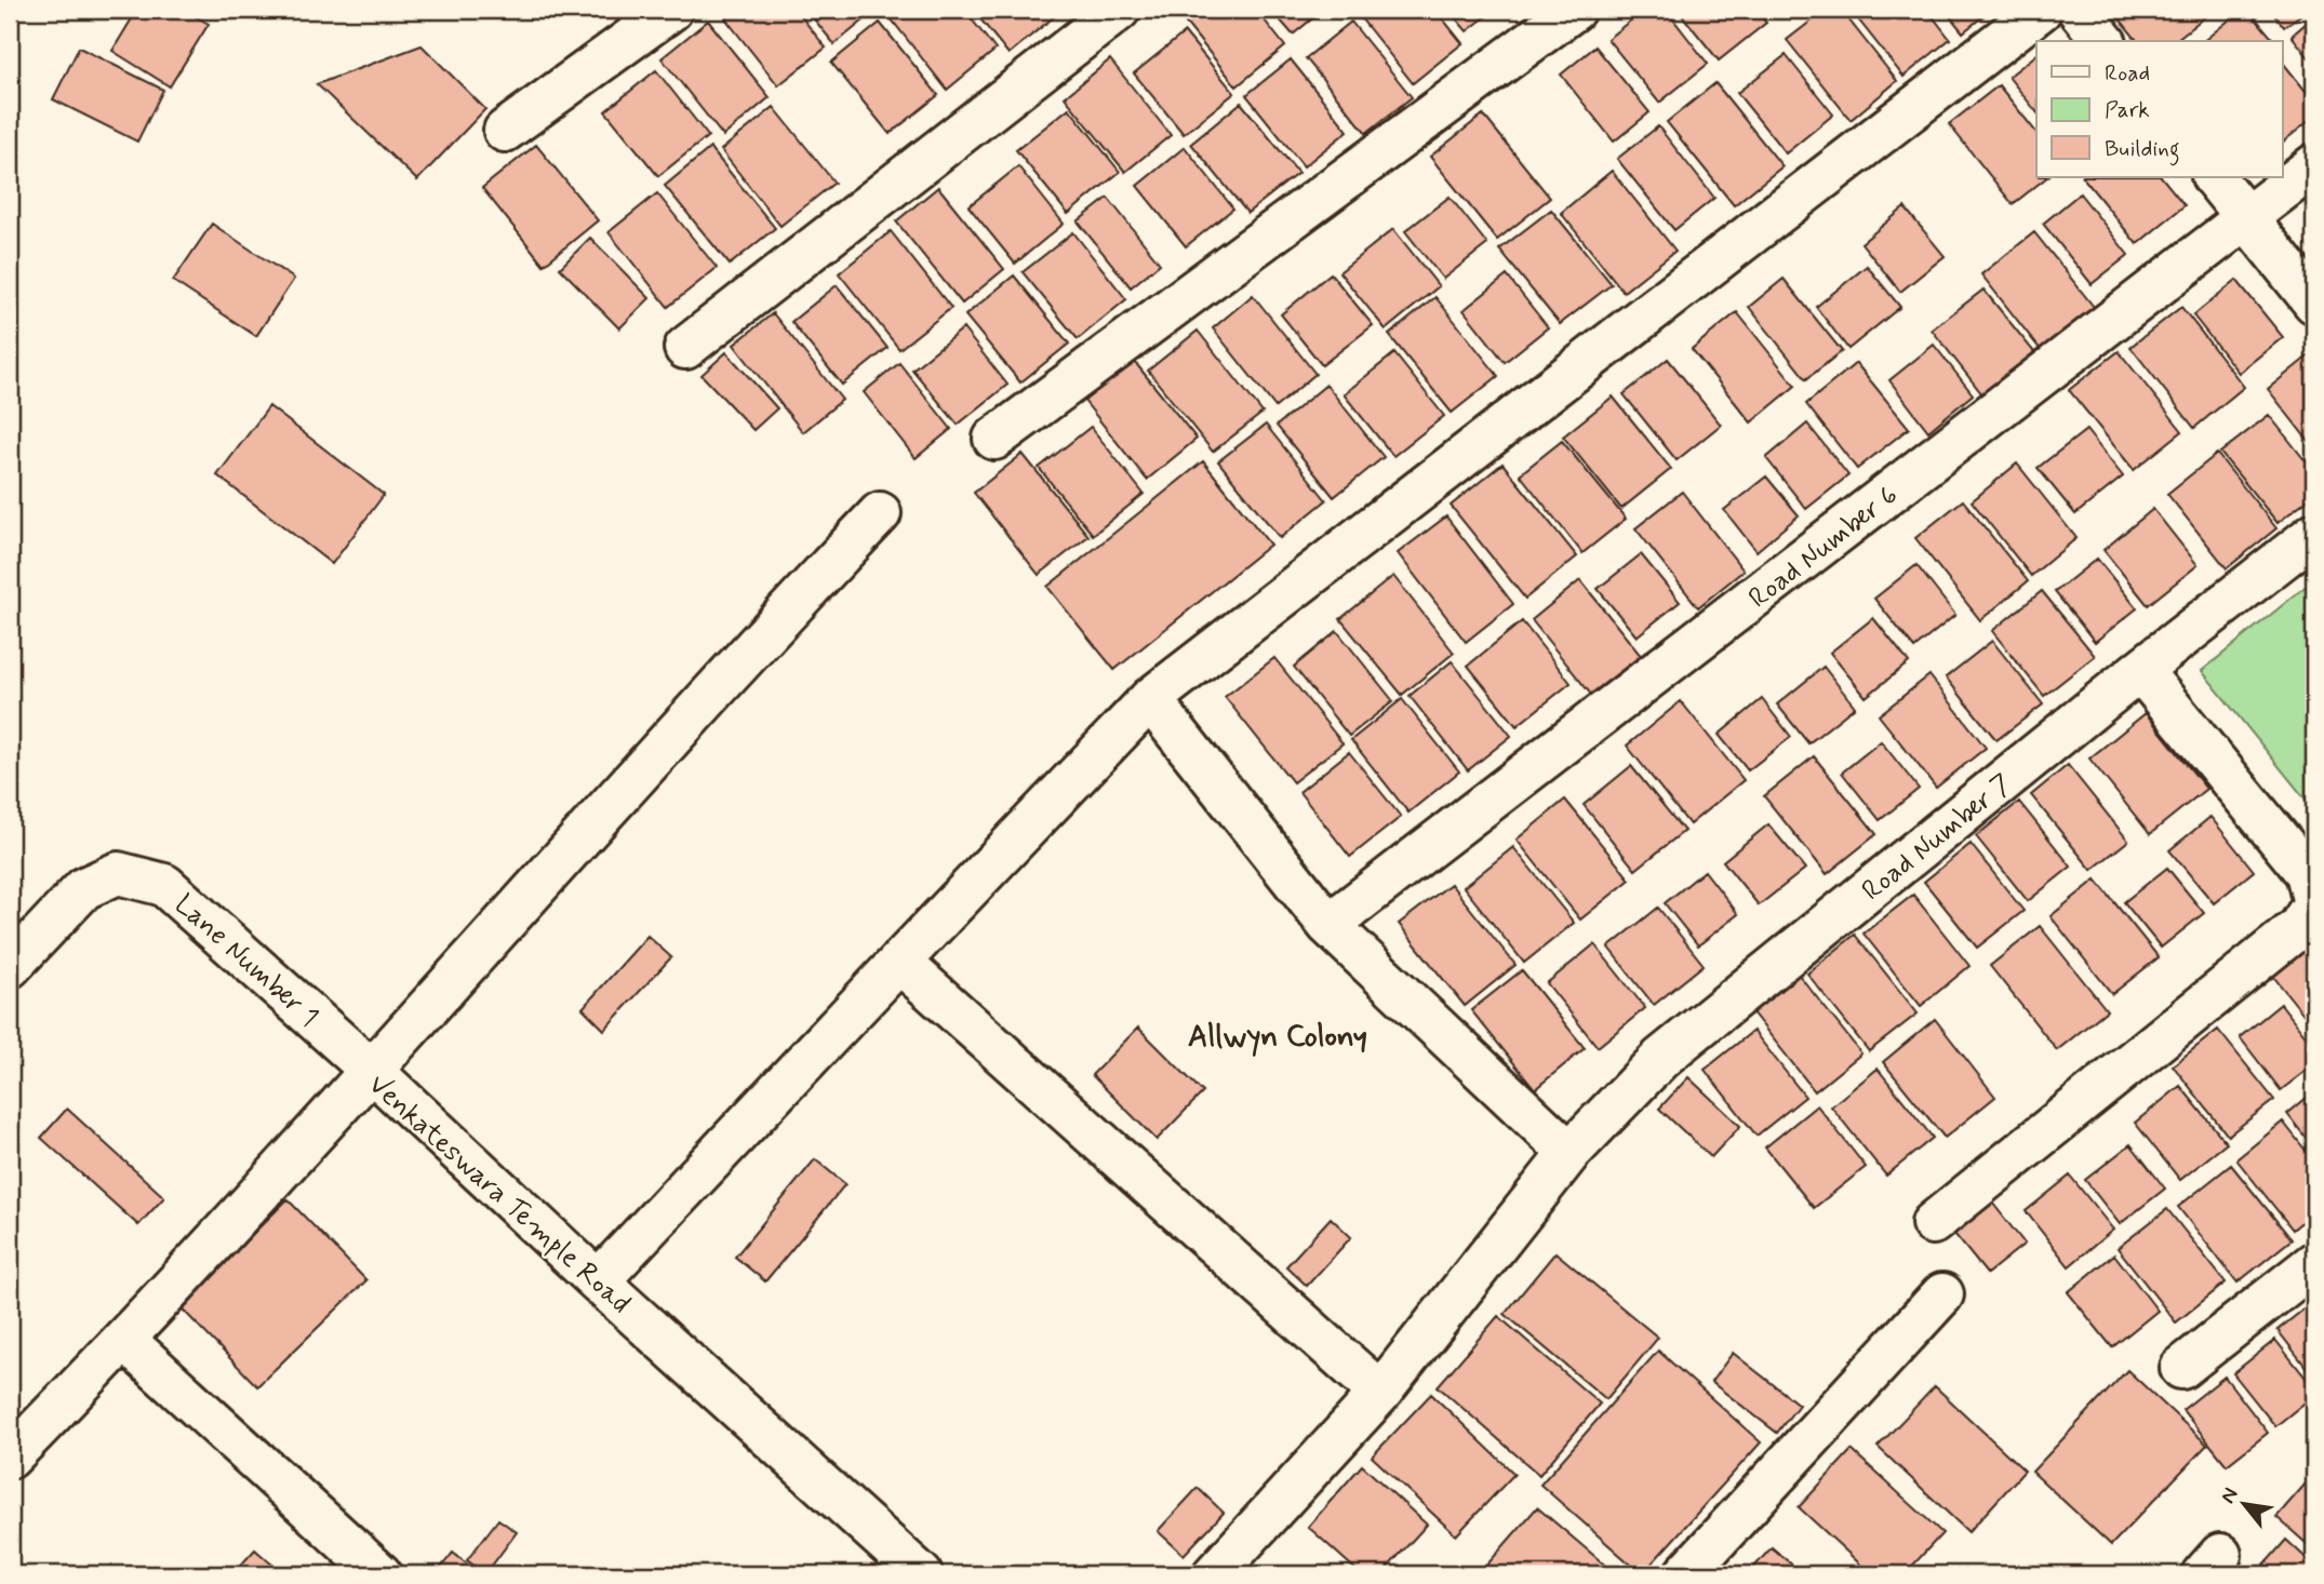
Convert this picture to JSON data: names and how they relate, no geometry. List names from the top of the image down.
{
  "streets": {
    "street": [
      "Road Number 6",
      "Road Number 7",
      "Lane Number 1",
      "Venkateswara Temple Road"
    ]
  },
  "crossings": [
    ["Lane Number 1", "Venkateswara Temple Road"]
  ],
  "districts": ["Allwyn Colony"],
  "legend": ["Road", "Park", "Building"],
  "north": "top left"
}
